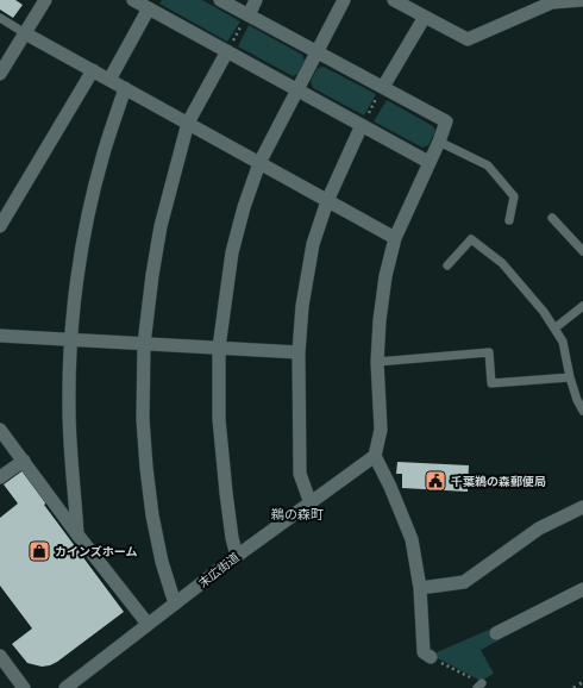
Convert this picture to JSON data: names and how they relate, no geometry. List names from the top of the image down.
{
  "streets": {
    "street": ["末広街道"]
  },
  "districts": ["鵜の森町"],
  "places": {
    "public building": ["千葉鵜の森郵便局"],
    "shop": ["カインズホーム"]
  }
}
